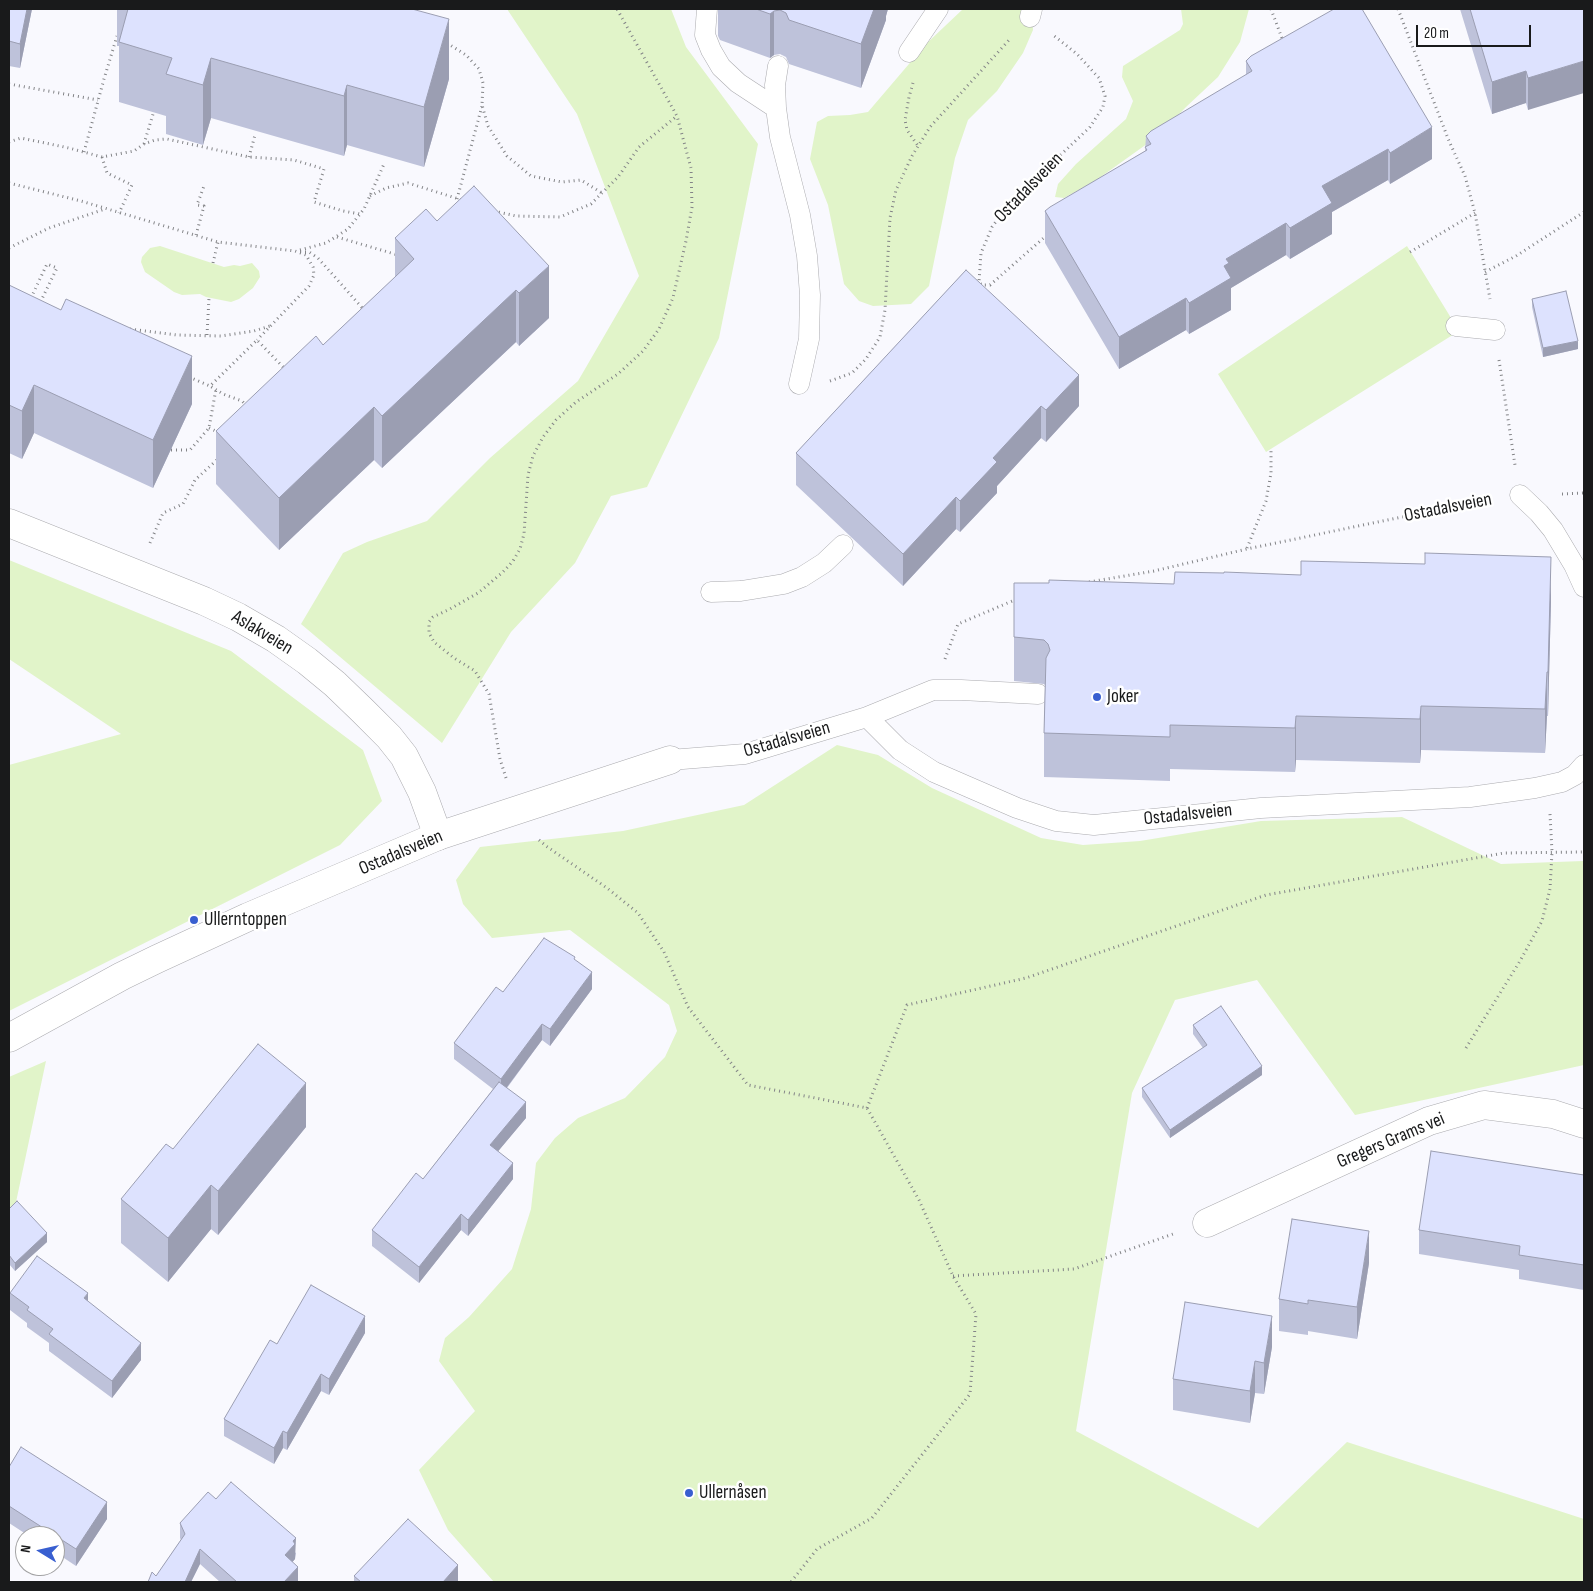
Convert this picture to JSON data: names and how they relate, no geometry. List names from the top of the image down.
{
  "streets": {
    "street": ["Ostadalsveien", "Aslakveien", "Gregers Grams vei"]
  },
  "crossings": [
    ["Ostadalsveien", "Aslakveien"]
  ],
  "places": ["Joker", "Ullerntoppen", "Ullernåsen"],
  "scale_bar": "20 m",
  "north": "left"
}
